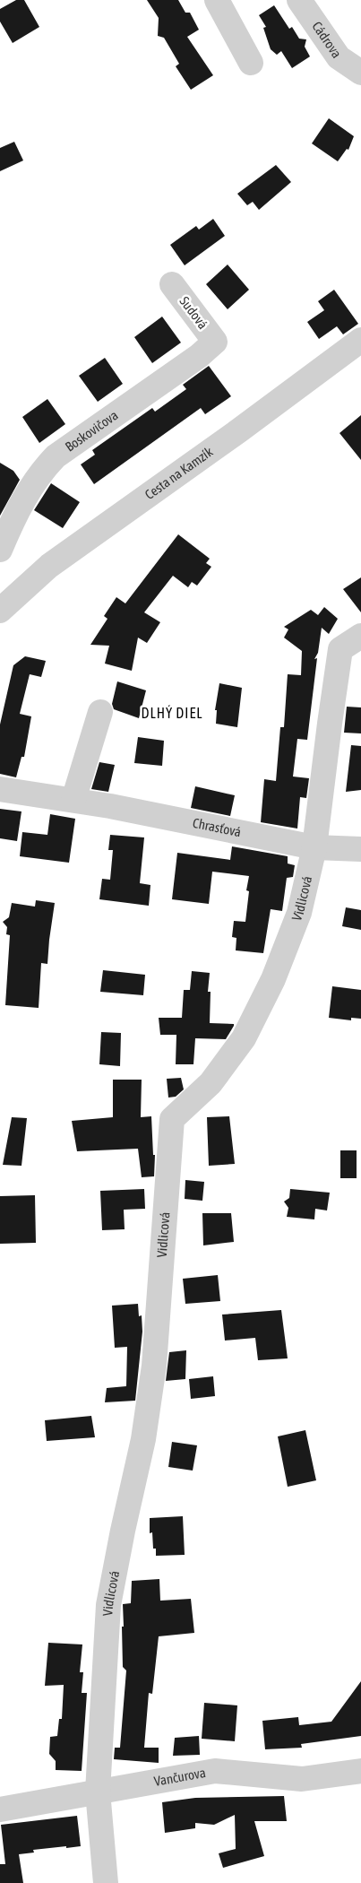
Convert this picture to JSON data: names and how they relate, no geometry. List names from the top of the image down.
{
  "streets": {
    "street": [
      "Cádrova",
      "Sudová",
      "Boskovičova",
      "Cesta na Kamzík",
      "Chrasťová",
      "Vidlicová",
      "Vančurova"
    ]
  },
  "crossings": [
    ["Sudová", "Boskovičova"],
    ["Chrasťová", "Vidlicová"],
    ["Vidlicová", "Vančurova"]
  ],
  "districts": ["DLHÝ DIEL"]
}
